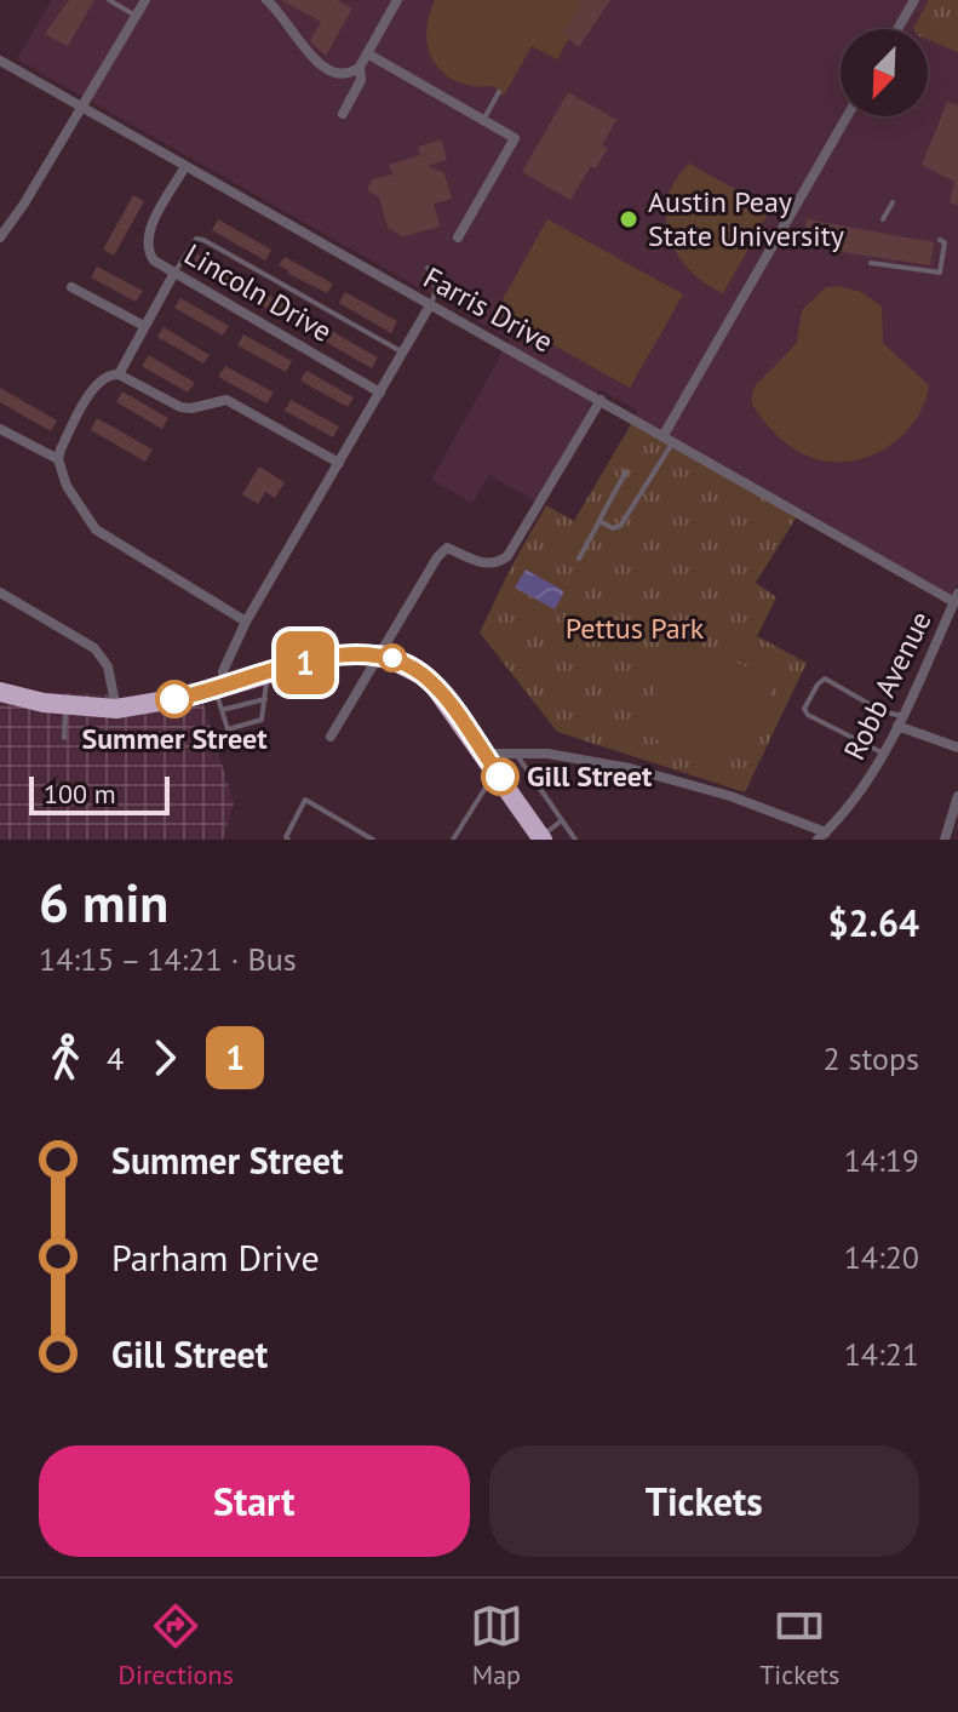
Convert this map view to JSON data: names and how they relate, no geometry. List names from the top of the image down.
{
  "streets": {
    "street": ["Lincoln Drive", "Farris Drive", "Robb Avenue"]
  },
  "crossings": [
    ["Lincoln Drive", "Farris Drive"],
    ["Farris Drive", "Robb Avenue"]
  ],
  "parks": ["Pettus Park"],
  "places": ["Austin Peay State University", "Summer Street", "Gill Street"],
  "lines": ["bus line 1"],
  "scale_bar": "100 m",
  "north": "bottom left",
  "page": {
    "on_map": "1",
    "scale": "100 m",
    "heading": ["6 min", "14:15 – 14:21 · Bus", "$2.64"],
    "legs": ["4", "1", "2 stops"],
    "list": [
      {
        "name": "Summer Street",
        "value": "14:19"
      },
      {
        "name": "Parham Drive",
        "value": "14:20"
      },
      {
        "name": "Gill Street",
        "value": "14:21"
      }
    ],
    "buttons": ["Start", "Tickets"],
    "tabs": ["Directions", "Map", "Tickets"]
  }
}
